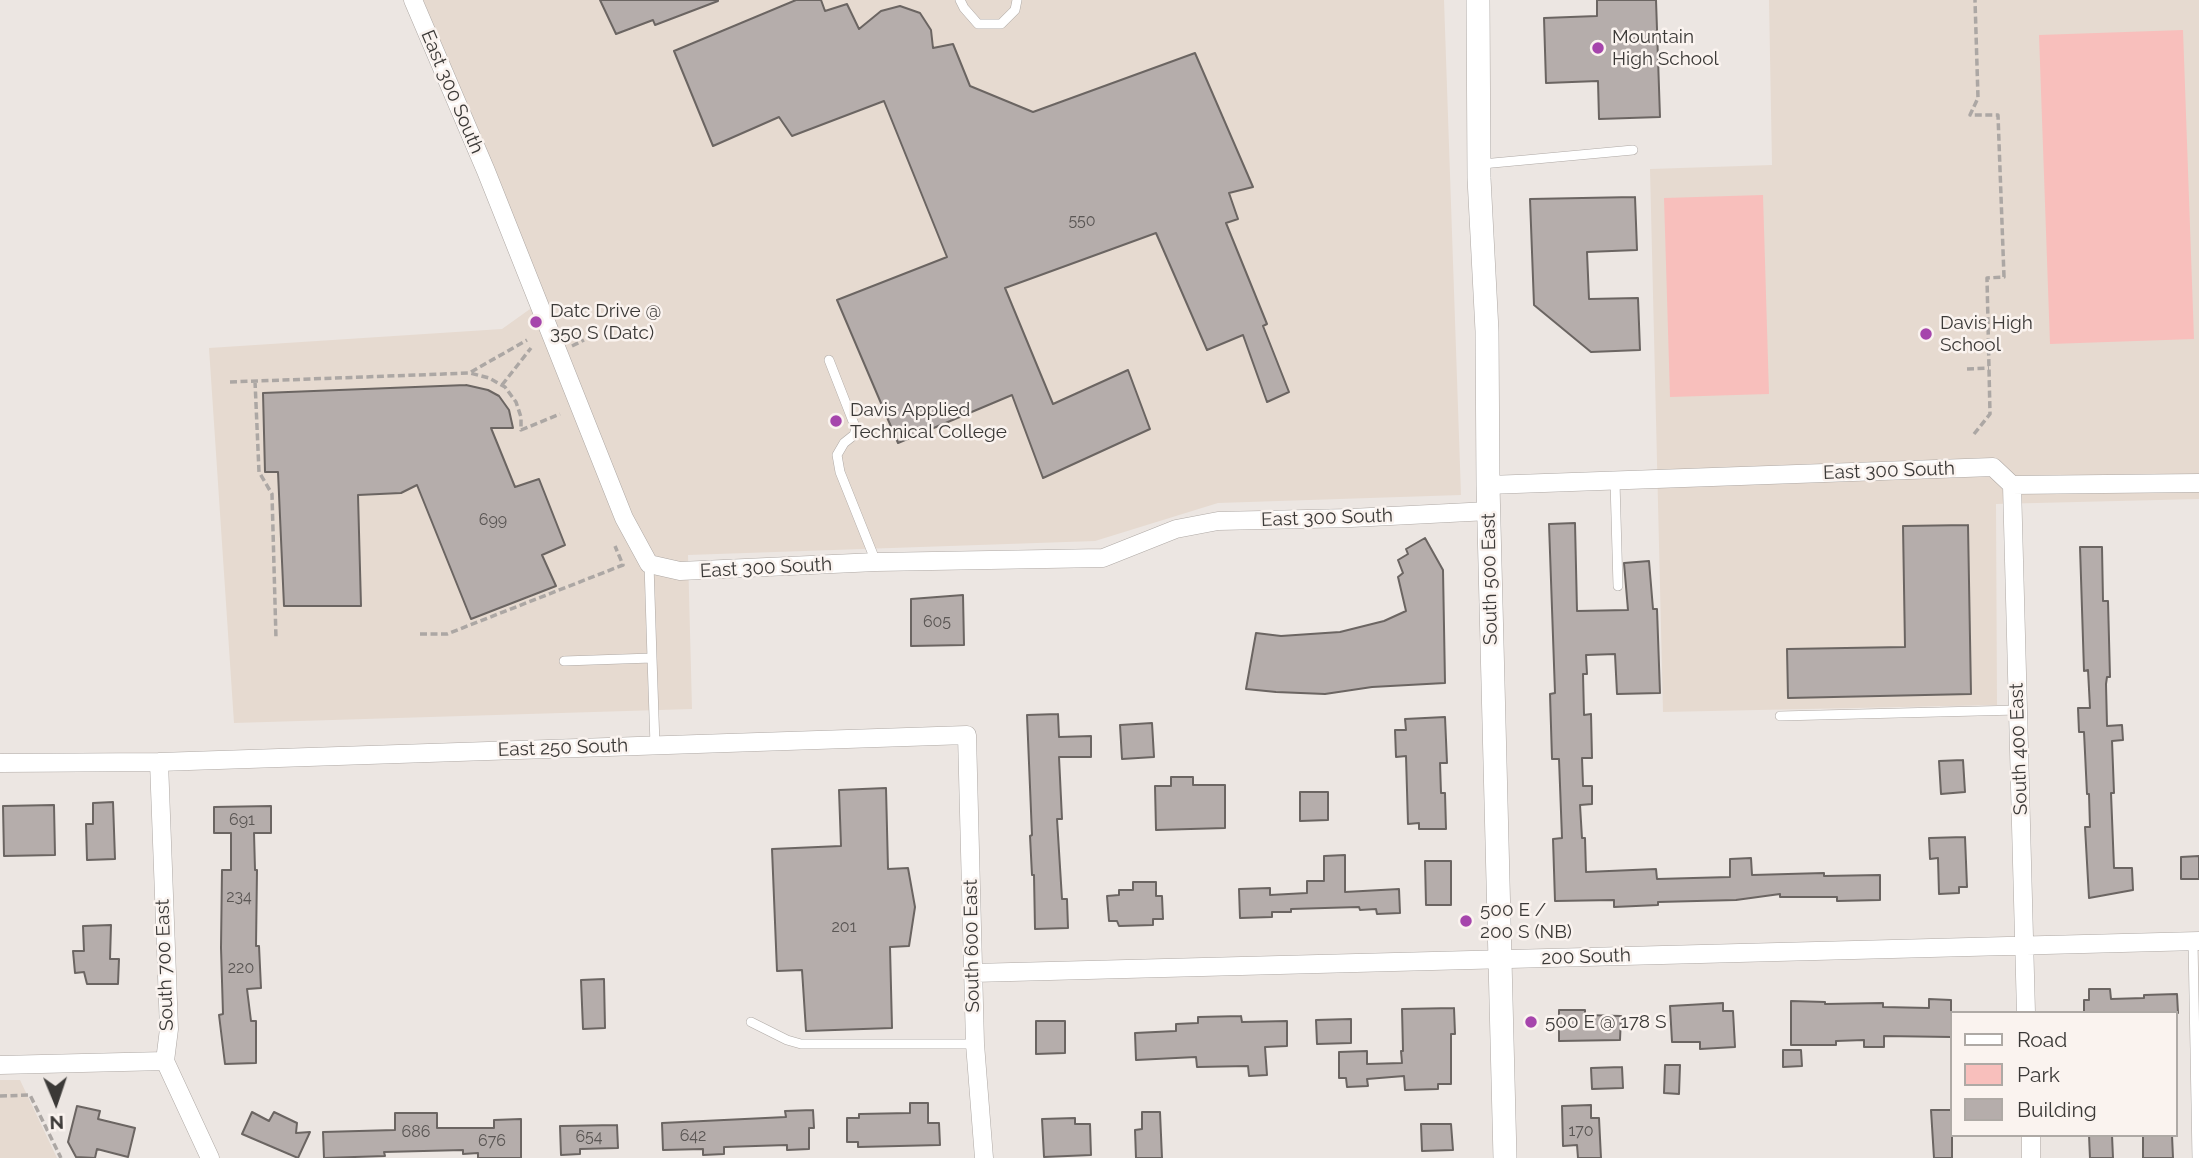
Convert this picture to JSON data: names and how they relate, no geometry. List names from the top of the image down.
{
  "streets": {
    "street": [
      "East 300 South",
      "South 500 East",
      "East 250 South",
      "South 400 East",
      "South 600 East",
      "200 South",
      "South 700 East"
    ]
  },
  "crossings": [
    ["East 300 South", "South 500 East"],
    ["East 300 South", "South 400 East"],
    ["South 500 East", "200 South"],
    ["East 250 South", "South 600 East"],
    ["East 250 South", "South 700 East"],
    ["South 400 East", "200 South"],
    ["South 600 East", "200 South"]
  ],
  "places": [
    "Mountain High School",
    "Datc Drive @ 350 S (Datc)",
    "Davis High School",
    "Davis Applied Technical College",
    "500 E / 200 S (NB)",
    "500 E @ 178 S"
  ],
  "house_numbers": [
    "550",
    "699",
    "605",
    "691",
    "234",
    "201",
    "220",
    "170",
    "686",
    "642",
    "654",
    "676"
  ],
  "legend": ["Road", "Park", "Building"],
  "north": "bottom"
}
